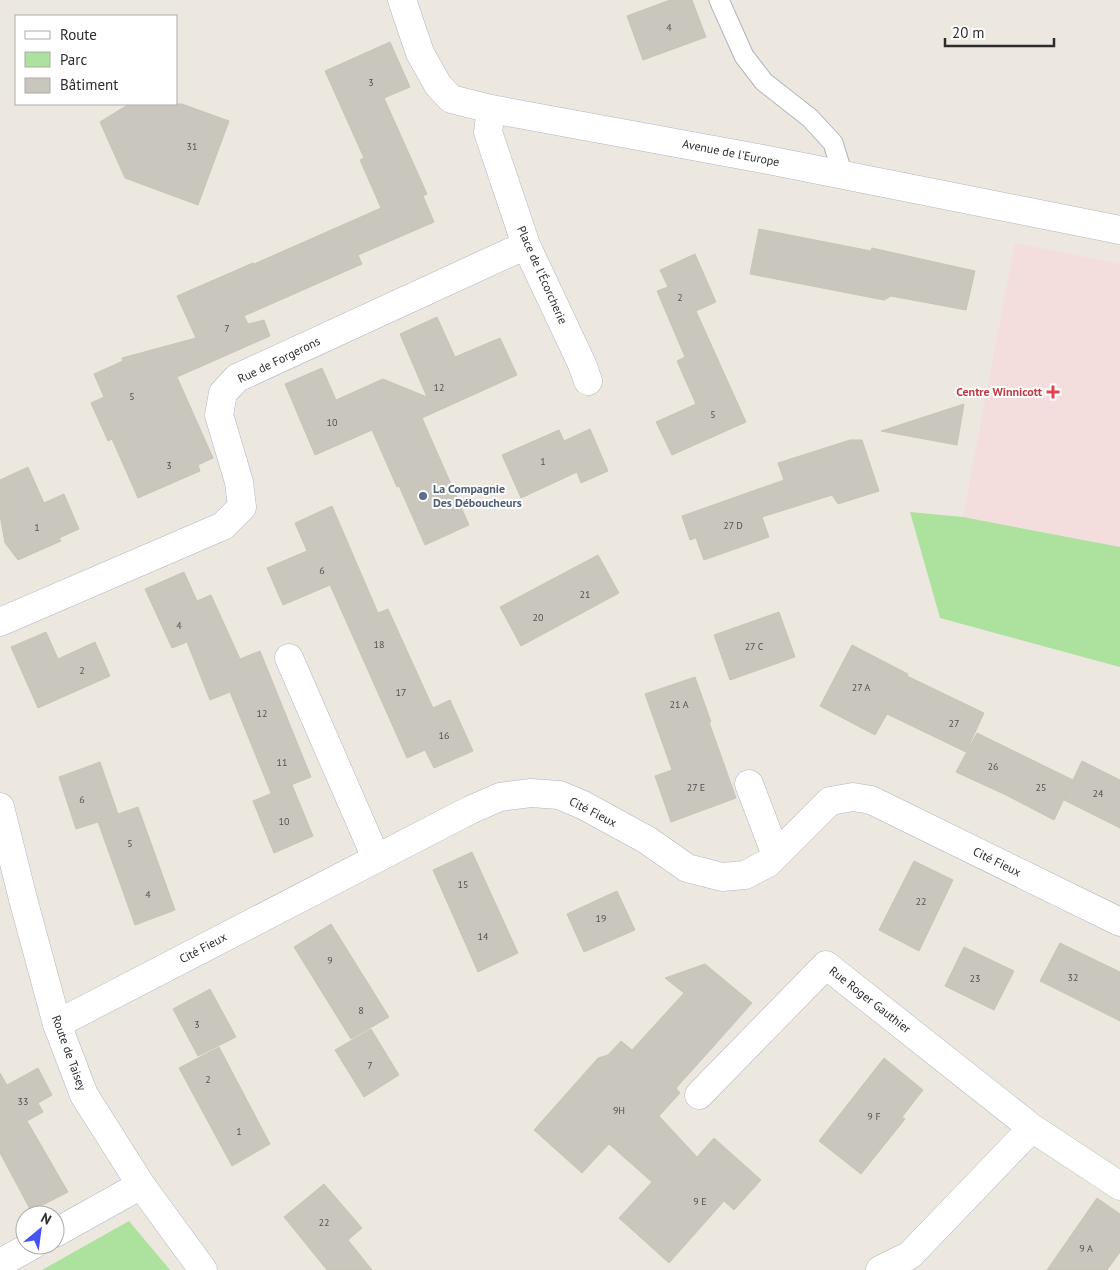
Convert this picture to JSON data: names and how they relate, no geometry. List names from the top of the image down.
{
  "streets": {
    "street": [
      "Avenue de l'Europe",
      "Place de l'Écorcherie",
      "Rue de Forgerons",
      "Cité Fieux",
      "Rue Roger Gauthier",
      "Route de Taisey"
    ]
  },
  "crossings": [
    ["Avenue de l'Europe", "Place de l'Écorcherie"],
    ["Place de l'Écorcherie", "Rue de Forgerons"],
    ["Cité Fieux", "Route de Taisey"]
  ],
  "places": {
    "health": ["Centre Winnicott"],
    "other": ["La Compagnie Des Déboucheurs"]
  },
  "house_numbers": [
    "4",
    "3",
    "31",
    "2",
    "7",
    "12",
    "5",
    "5",
    "10",
    "1",
    "3",
    "27 D",
    "1",
    "6",
    "21",
    "20",
    "4",
    "18",
    "27 C",
    "2",
    "27 A",
    "17",
    "21 A",
    "12",
    "27",
    "16",
    "11",
    "26",
    "27 E",
    "25",
    "24",
    "6",
    "10",
    "5",
    "15",
    "4",
    "22",
    "19",
    "14",
    "9",
    "32",
    "23",
    "8",
    "3",
    "7",
    "2",
    "33",
    "9H",
    "9 F",
    "1",
    "9 E",
    "22",
    "9 A"
  ],
  "legend": ["Route", "Parc", "Bâtiment"],
  "scale_bar": "20 m",
  "north": "top right"
}
